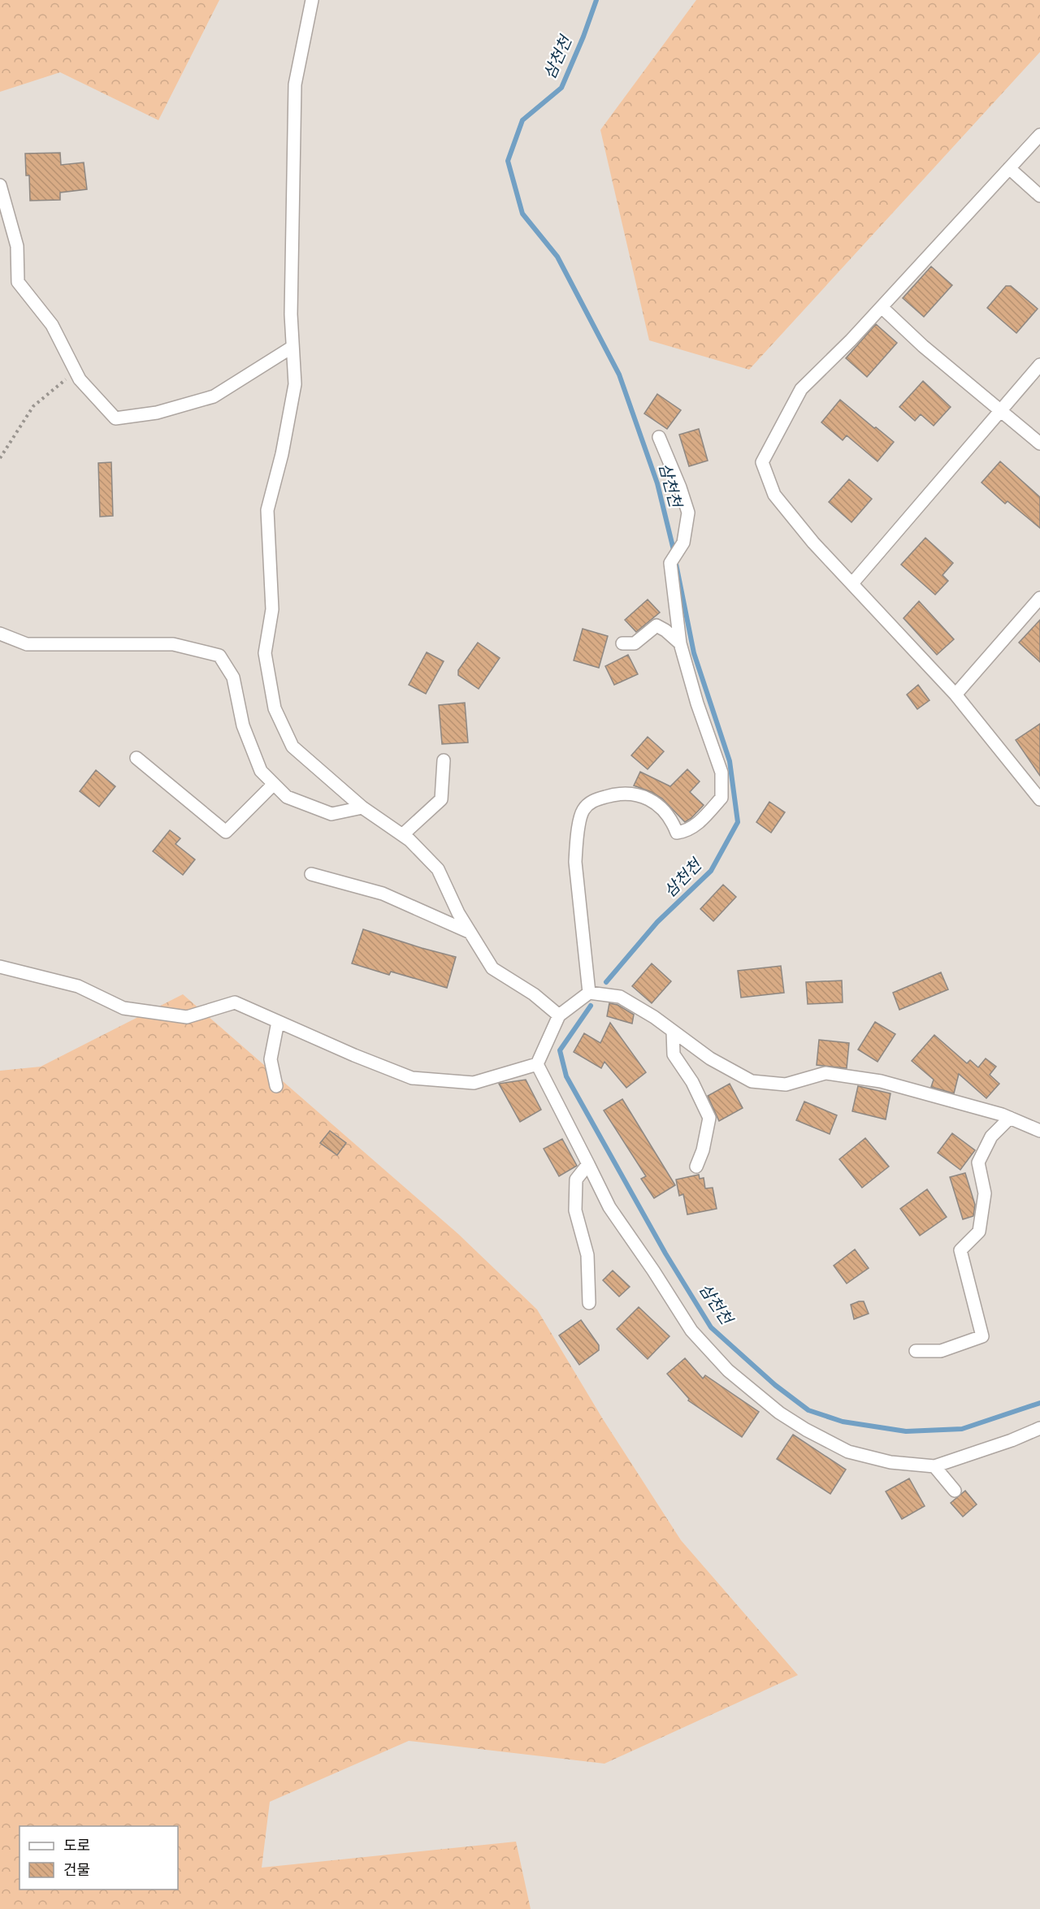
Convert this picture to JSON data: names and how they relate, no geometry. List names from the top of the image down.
{
  "water": ["삼천천"],
  "legend": ["도로", "건물"]
}
